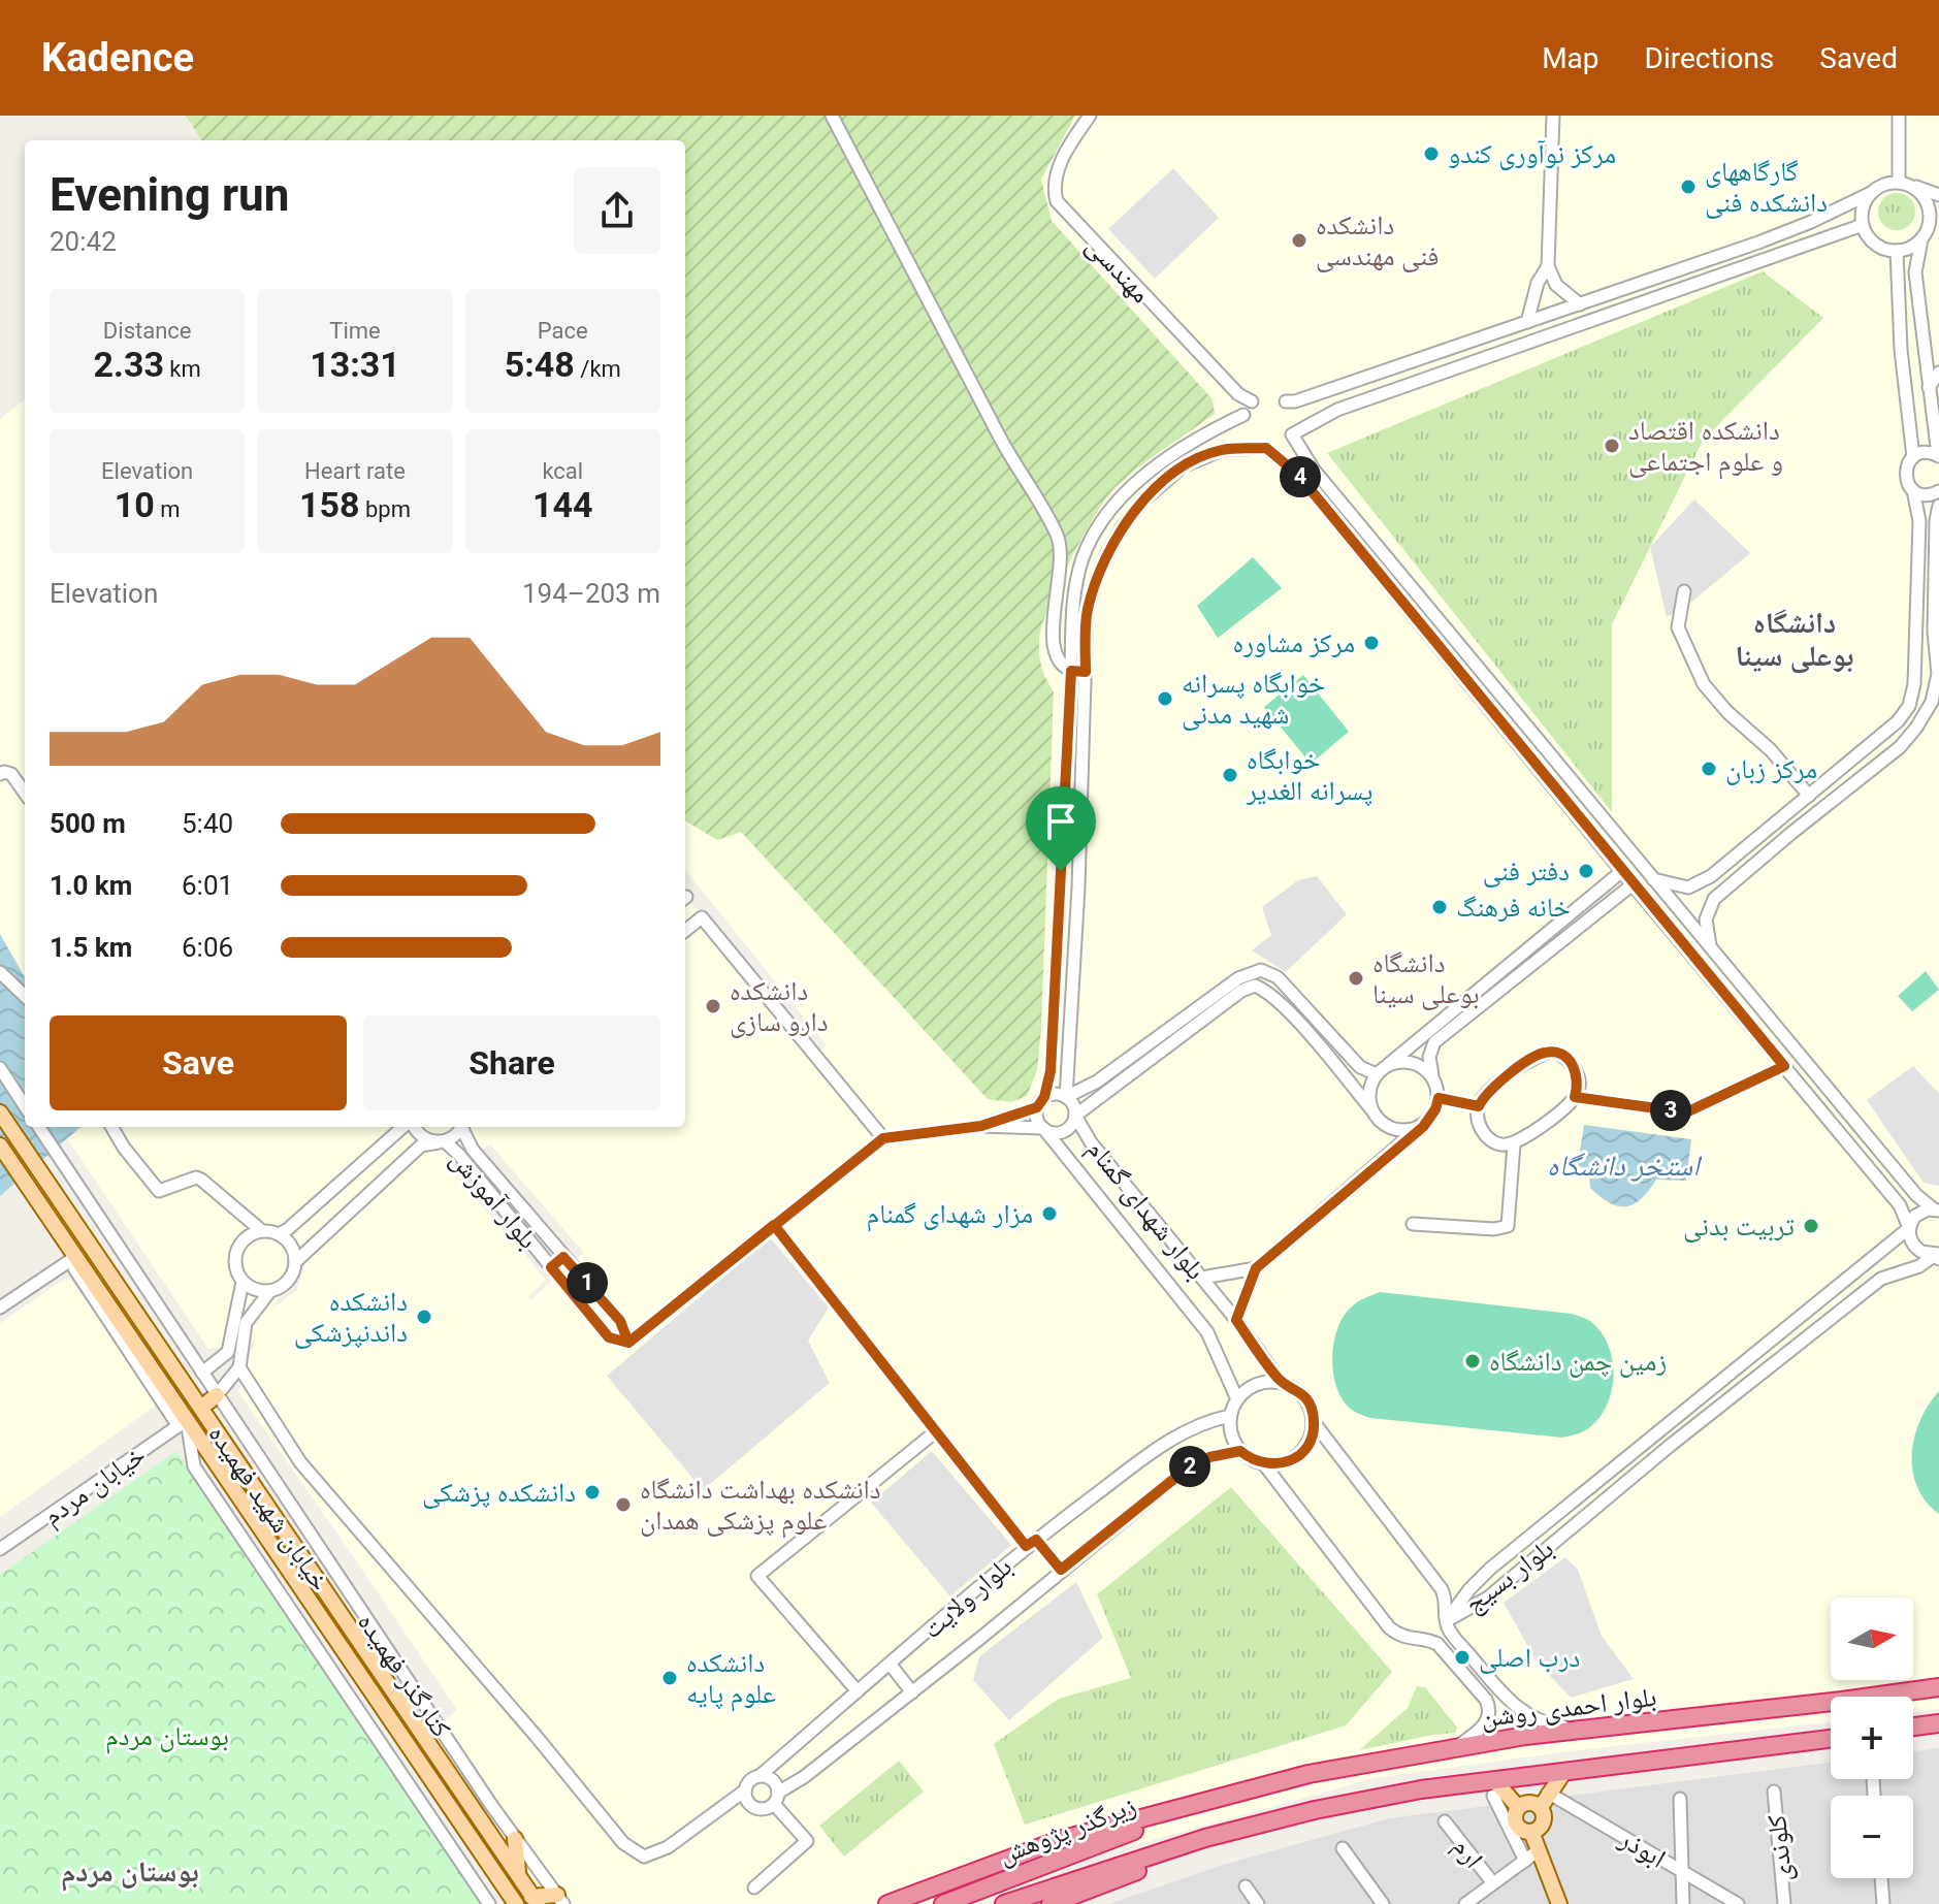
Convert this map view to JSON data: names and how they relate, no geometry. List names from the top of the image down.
{
  "streets": {
    "highway": ["بلوار احمدی روشن", "زیرگذر پژوهش"],
    "main road": ["خیابان شهید فهمیده"],
    "street": [
      "مهندسی",
      "بلوار آموزش",
      "بلوار شهدای گمنام",
      "خیابان مردم",
      "بلوار بسیج",
      "بلوار ولایت",
      "کنارگذر فهمیده",
      "ابوذر",
      "کلوندی",
      "ارم"
    ]
  },
  "crossings": [
    ["بلوار شهدای گمنام", "بلوار ولایت"],
    ["خیابان مردم", "خیابان شهید فهمیده"],
    ["بلوار احمدی روشن", "زیرگذر پژوهش"]
  ],
  "districts": ["دانشگاه بوعلی سینا", "بوستان مردم"],
  "water": ["استخر دانشگاه"],
  "parks": ["بوستان مردم"],
  "places": [
    "مرکز نوآوری کندو",
    "گارگاههای دانشکده فنی",
    "دانشکده فنی مهندسی",
    "دانشکده اقتصاد و علوم اجتماعی",
    "مرکز مشاوره",
    "خوابگاه پسرانه شهید مدنی",
    "مرکز زبان",
    "خوابگاه پسرانه الغدیر",
    "دفتر فنی",
    "خانه فرهنگ",
    "دانشگاه بوعلی سینا",
    "دانشکده دارو سازی",
    "مزار شهدای گمنام",
    "تربیت بدنی",
    "دانشکده داندنپزشکی",
    "زمین چمن دانشگاه",
    "دانشکده پزشکی",
    "دانشکده بهداشت دانشگاه علوم پزشکی همدان",
    "درب اصلی",
    "دانشکده علوم پایه"
  ],
  "north": "right",
  "page": {
    "header": "Kadence",
    "nav": ["Map", "Directions", "Saved"],
    "heading": ["Evening run", "20:42"],
    "stats": [
      ["Distance", "2.33 km"],
      ["Time", "13:31"],
      ["Pace", "5:48 /km"],
      ["Elevation", "10 m"],
      ["Heart rate", "158 bpm"],
      ["kcal", "144"]
    ],
    "pins": [
      "4",
      "3",
      "1",
      "2"
    ],
    "chart": ["Elevation", "194–203 m"],
    "list": [
      {
        "name": "500 m",
        "note": "5:40"
      },
      {
        "name": "1.0 km",
        "note": "6:01"
      },
      {
        "name": "1.5 km",
        "note": "6:06"
      }
    ],
    "buttons": ["Save", "Share"],
    "map_buttons": ["+", "−"]
  }
}
